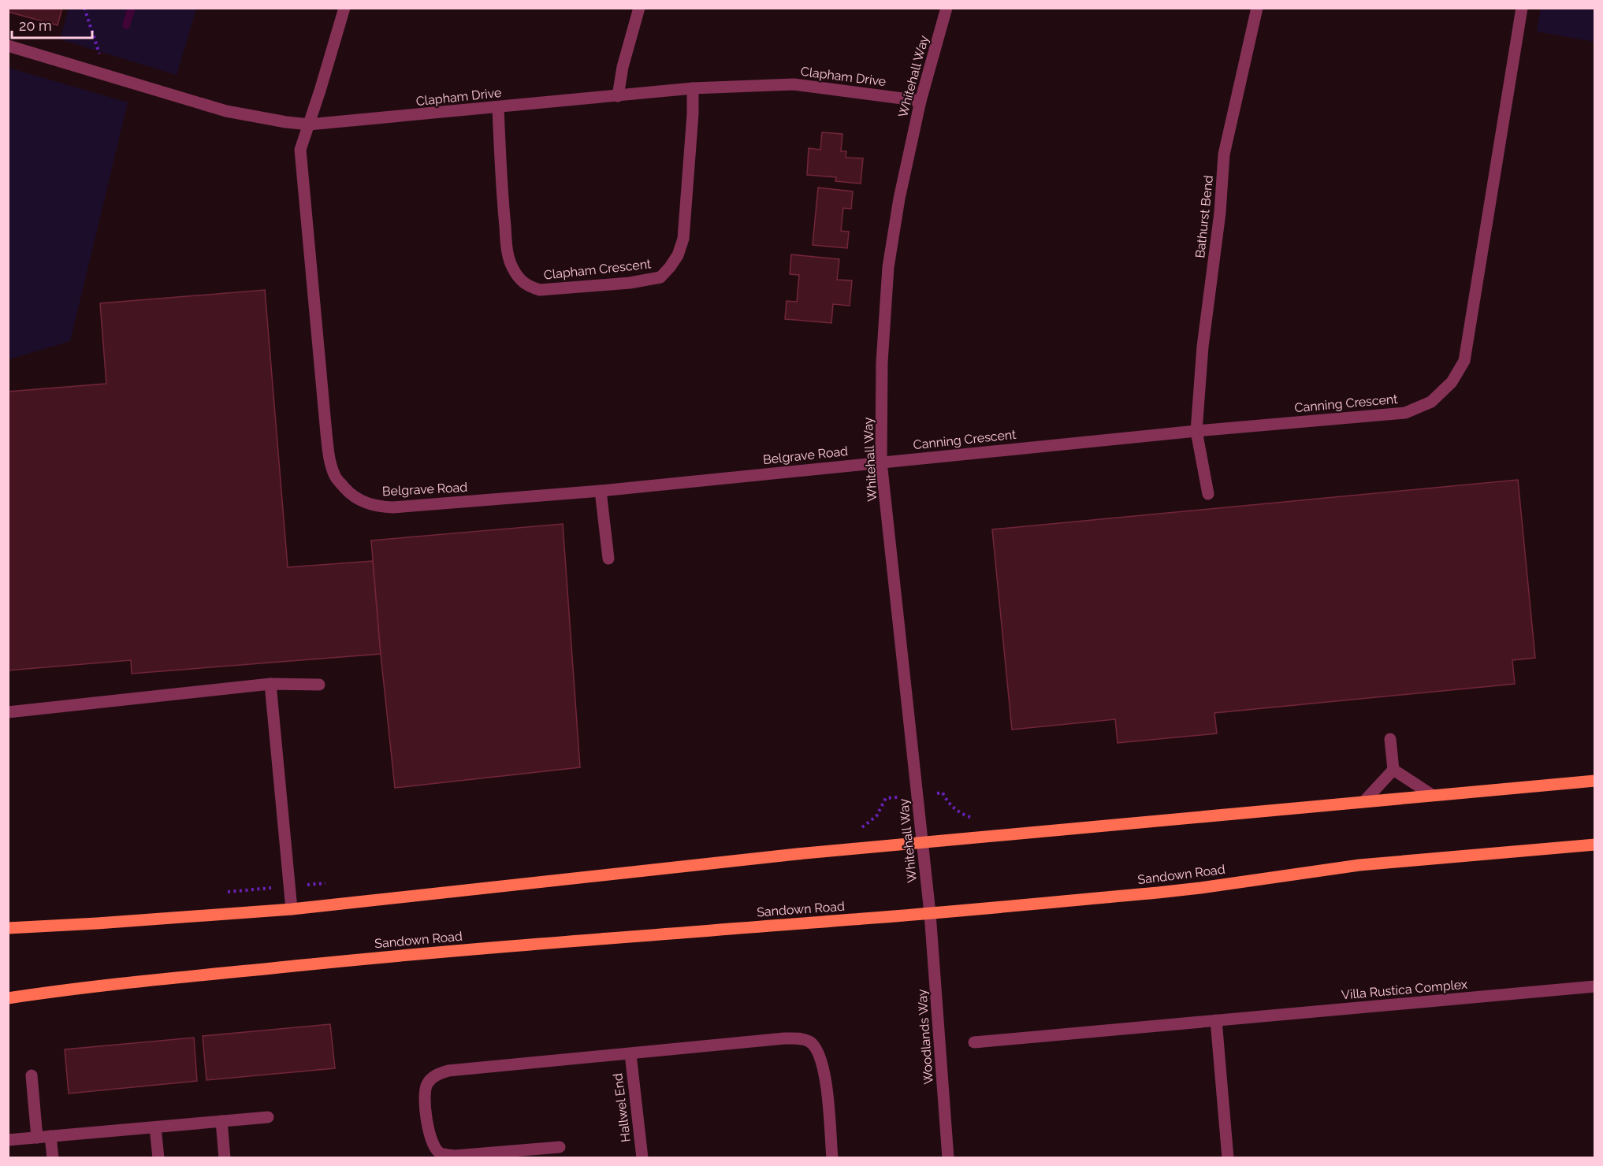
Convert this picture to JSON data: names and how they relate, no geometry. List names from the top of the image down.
{
  "streets": {
    "main road": ["Sandown Road"],
    "street": [
      "Clapham Drive",
      "Whitehall Way",
      "Bathurst Bend",
      "Clapham Crescent",
      "Canning Crescent",
      "Belgrave Road",
      "Villa Rustica Complex",
      "Woodlands Way",
      "Hallwel End"
    ]
  },
  "crossings": [
    ["Clapham Drive", "Whitehall Way"],
    ["Clapham Drive", "Clapham Crescent"],
    ["Clapham Drive", "Belgrave Road"],
    ["Whitehall Way", "Canning Crescent"],
    ["Whitehall Way", "Belgrave Road"],
    ["Whitehall Way", "Sandown Road"],
    ["Whitehall Way", "Woodlands Way"],
    ["Bathurst Bend", "Canning Crescent"],
    ["Canning Crescent", "Belgrave Road"],
    ["Sandown Road", "Woodlands Way"]
  ],
  "scale_bar": "20 m"
}
